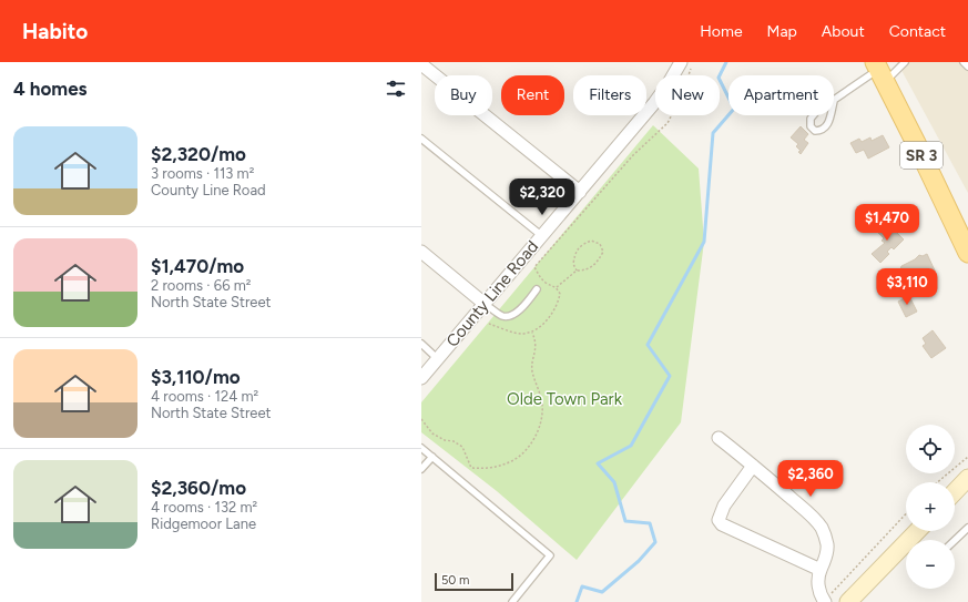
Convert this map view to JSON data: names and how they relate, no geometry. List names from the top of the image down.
{
  "streets": {
    "main road": ["SR 3"],
    "street": ["County Line Road"]
  },
  "parks": ["Olde Town Park"],
  "scale_bar": "50 m",
  "page": {
    "header": "Habito",
    "nav": [
      "Home",
      "Map",
      "About",
      "Contact"
    ],
    "heading": "4 homes",
    "chip": [
      "Buy",
      "Rent",
      "Filters",
      "New",
      "Apartment"
    ],
    "list": [
      {
        "name": "$2,320/mo",
        "note": "3 rooms · 113 m² · County Line Road"
      },
      {
        "name": "$1,470/mo",
        "note": "2 rooms · 66 m² · North State Street"
      },
      {
        "name": "$3,110/mo",
        "note": "4 rooms · 124 m² · North State Street"
      },
      {
        "name": "$2,360/mo",
        "note": "4 rooms · 132 m² · Ridgemoor Lane"
      }
    ],
    "price": [
      "$2,320",
      "$1,470",
      "$3,110",
      "$2,360"
    ],
    "map_buttons": ["+", "−"],
    "scale": "50 m"
  }
}
